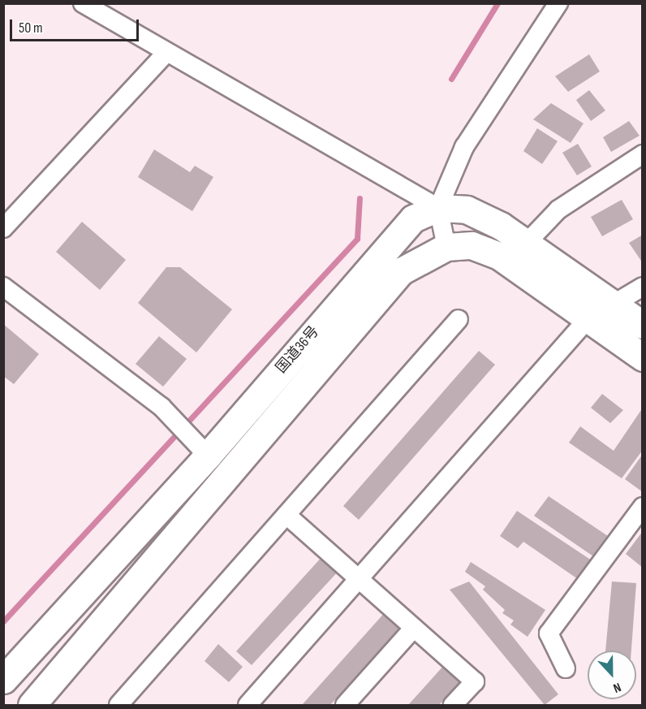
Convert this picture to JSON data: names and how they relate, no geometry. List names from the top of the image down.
{
  "streets": {
    "highway": ["国道36号"]
  },
  "scale_bar": "50 m",
  "north": "bottom"
}
